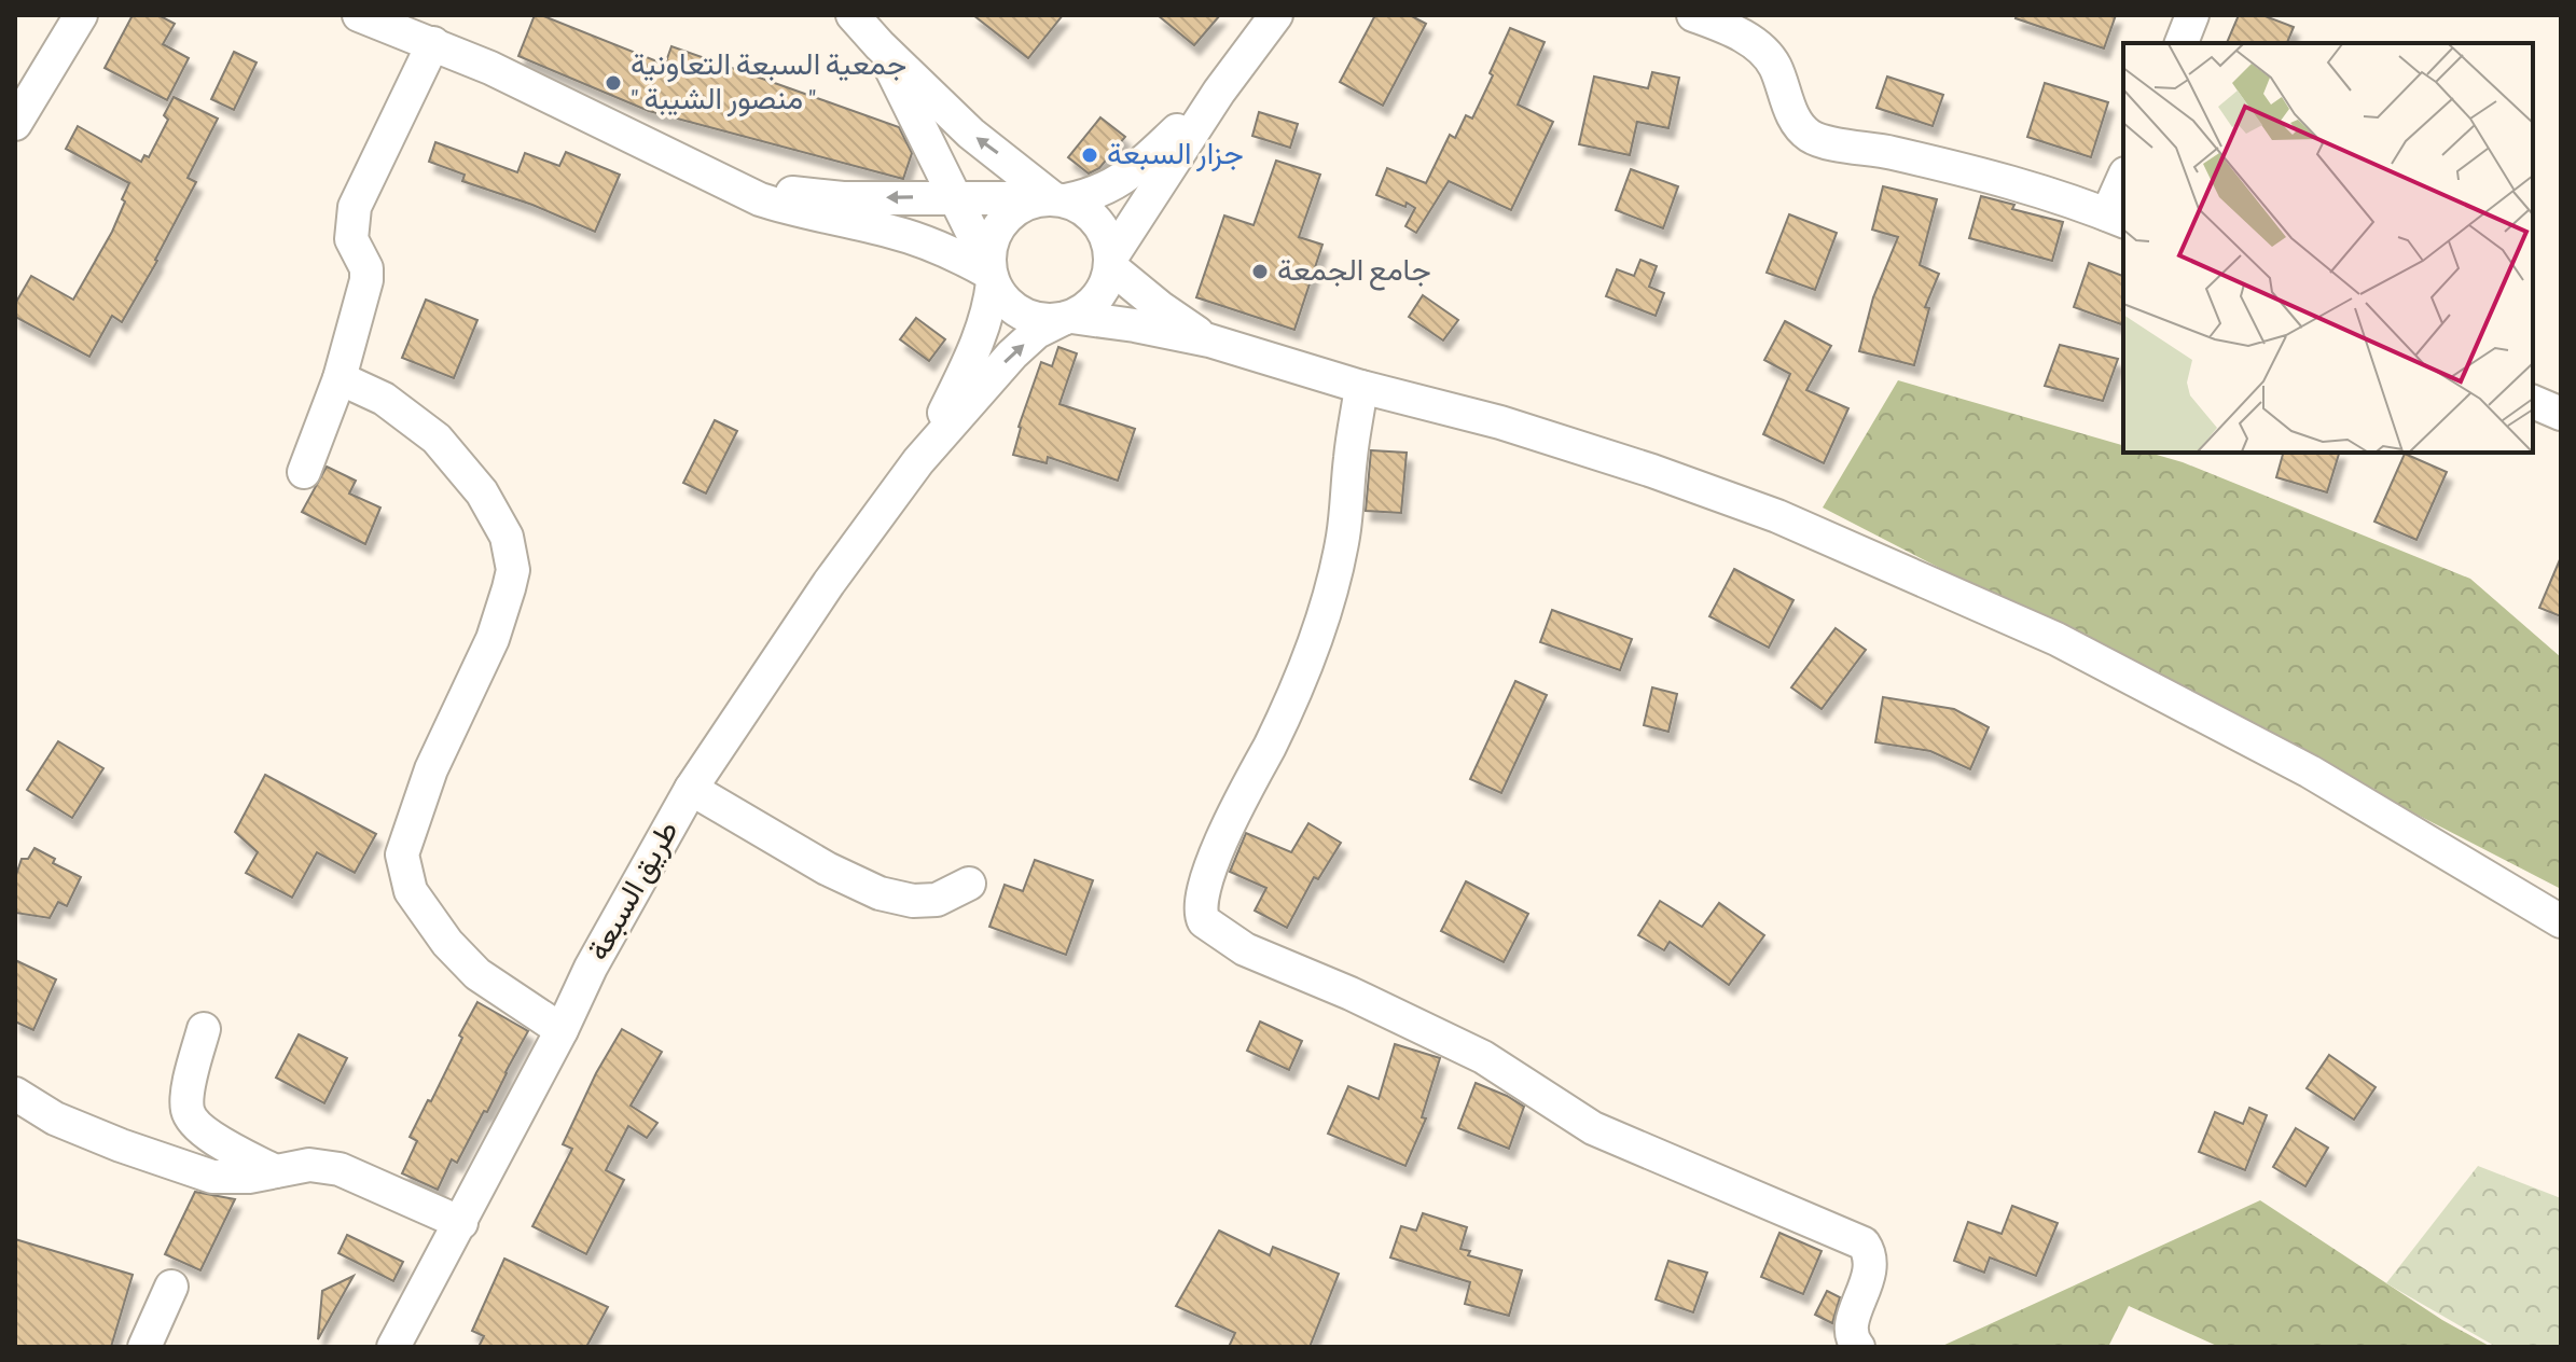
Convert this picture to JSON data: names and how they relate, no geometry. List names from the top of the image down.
{
  "streets": {
    "street": ["طريق السبعة"]
  },
  "places": ["جمعية السبعة التعاونية \" منصور الشيبة \"", "جزار السبعة", "جامع الجمعة"]
}
